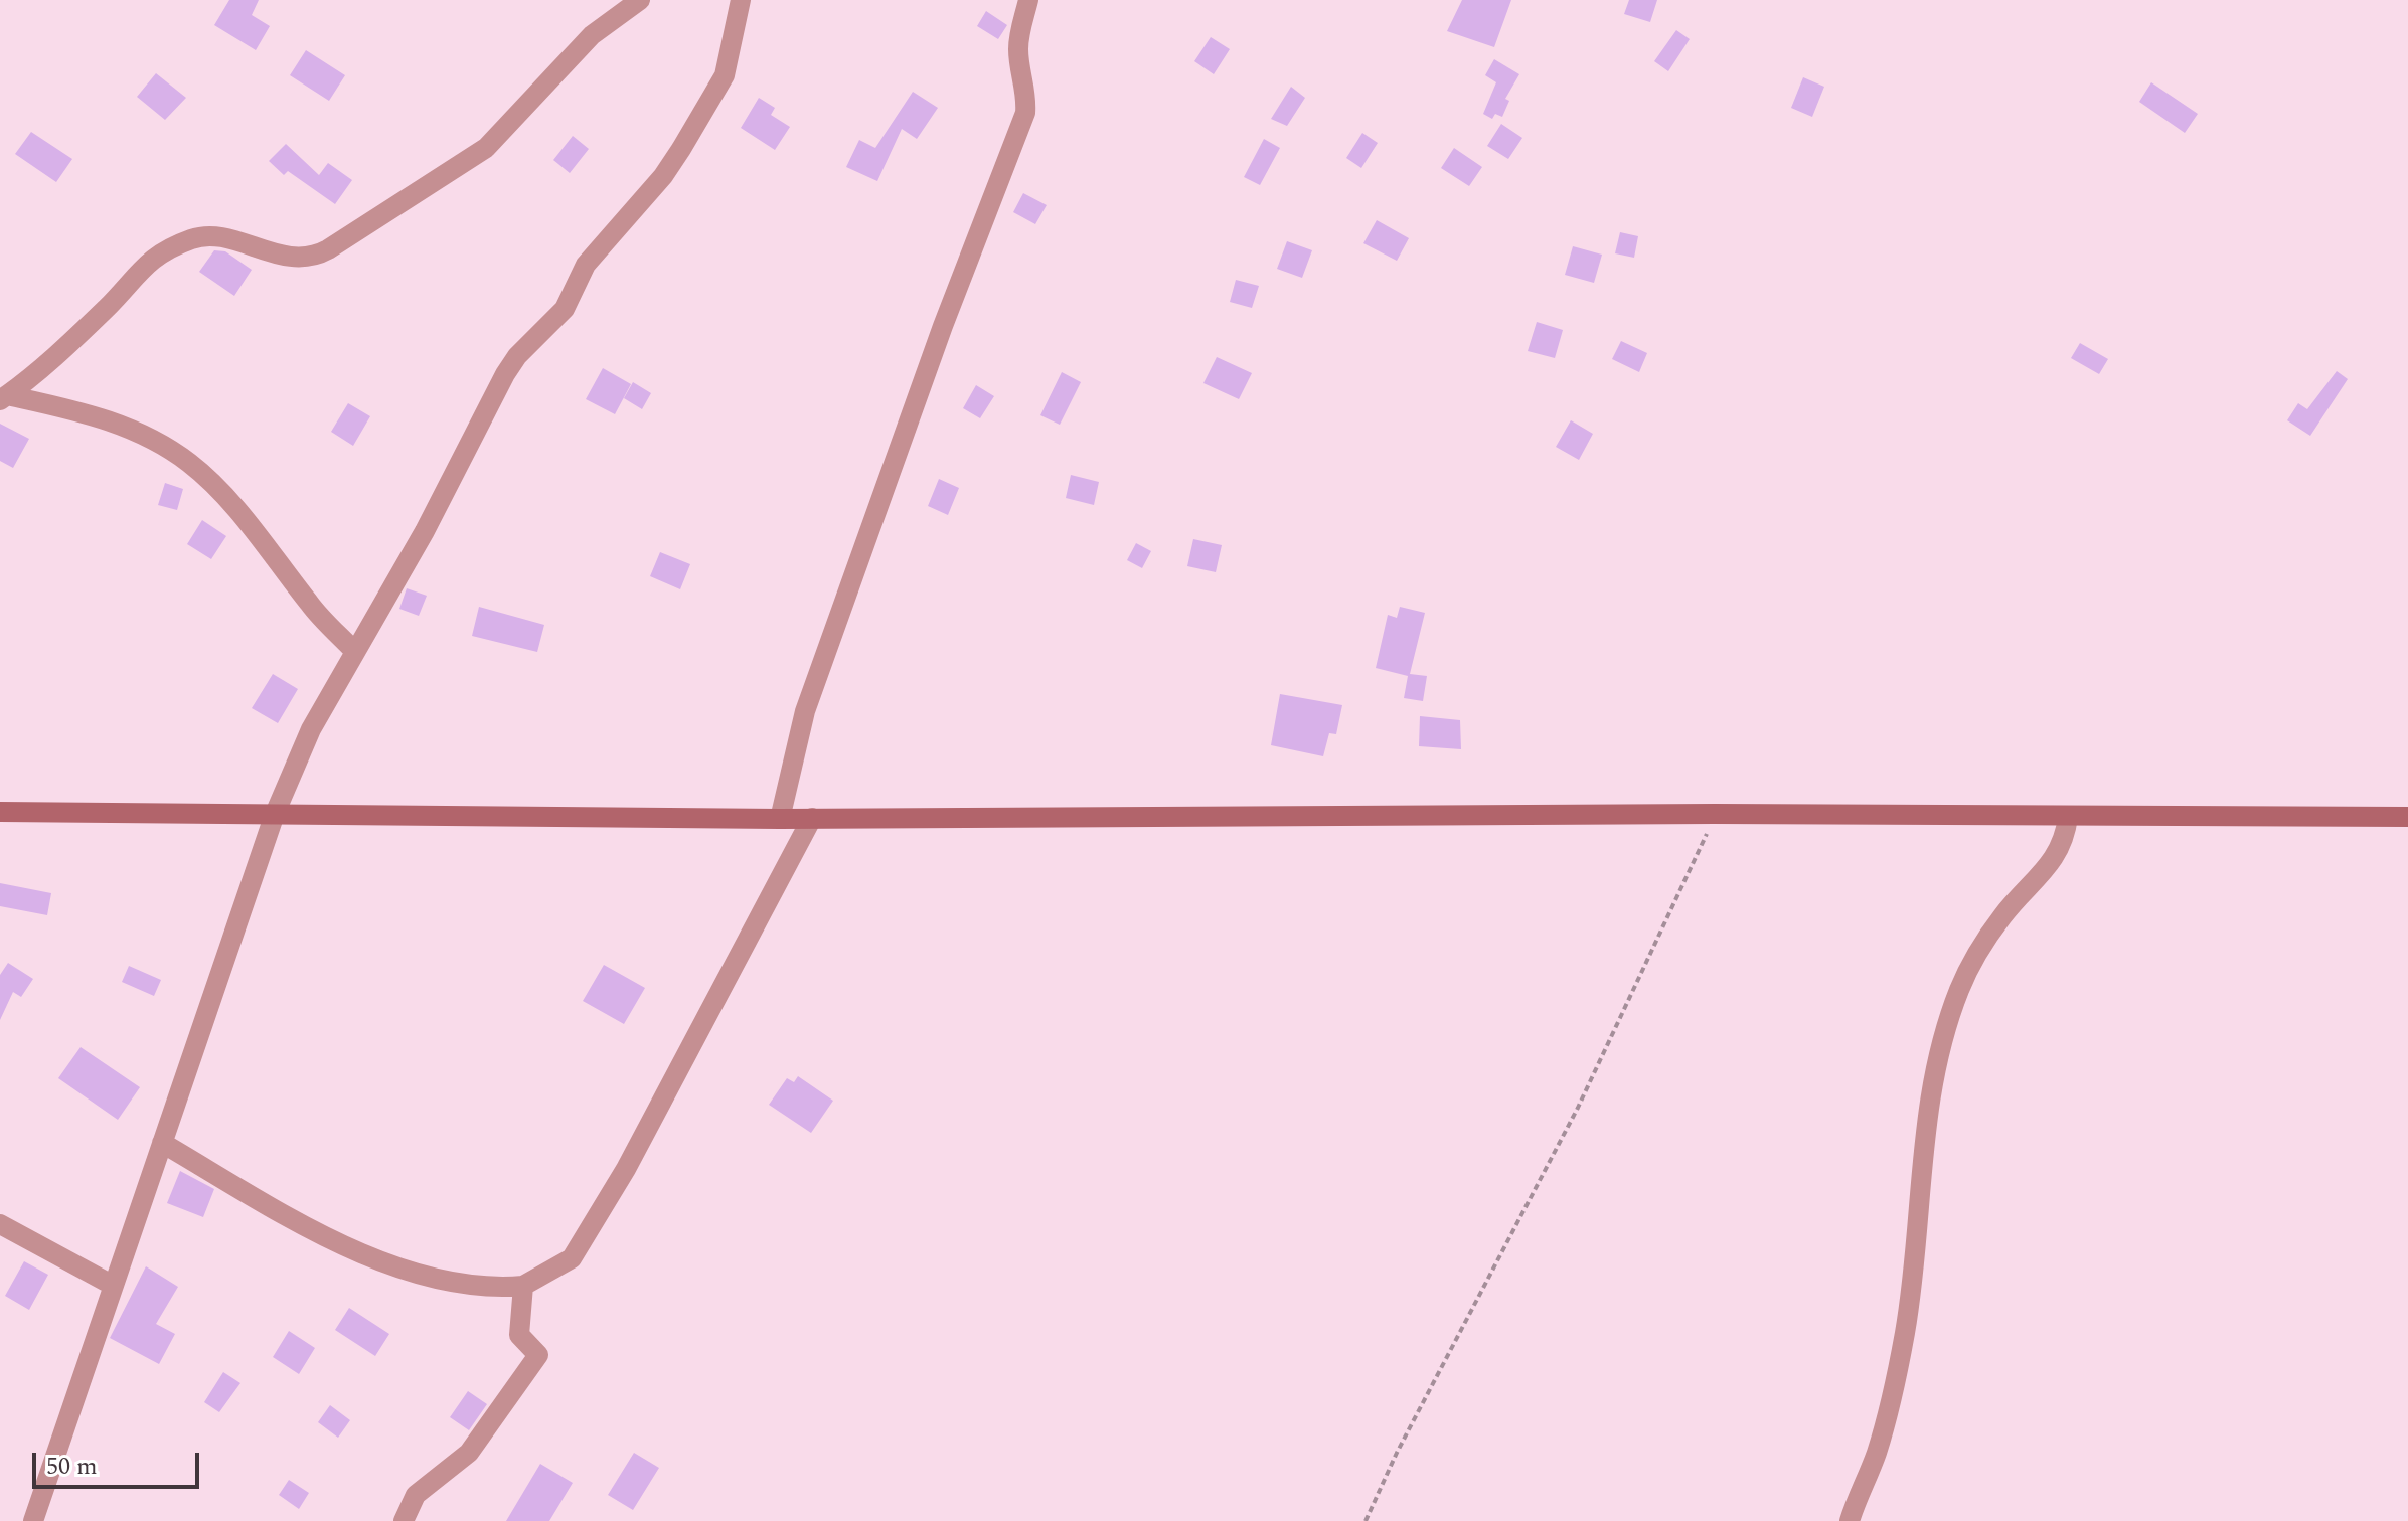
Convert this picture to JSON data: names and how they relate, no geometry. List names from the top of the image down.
{
  "scale_bar": "50 m"
}
